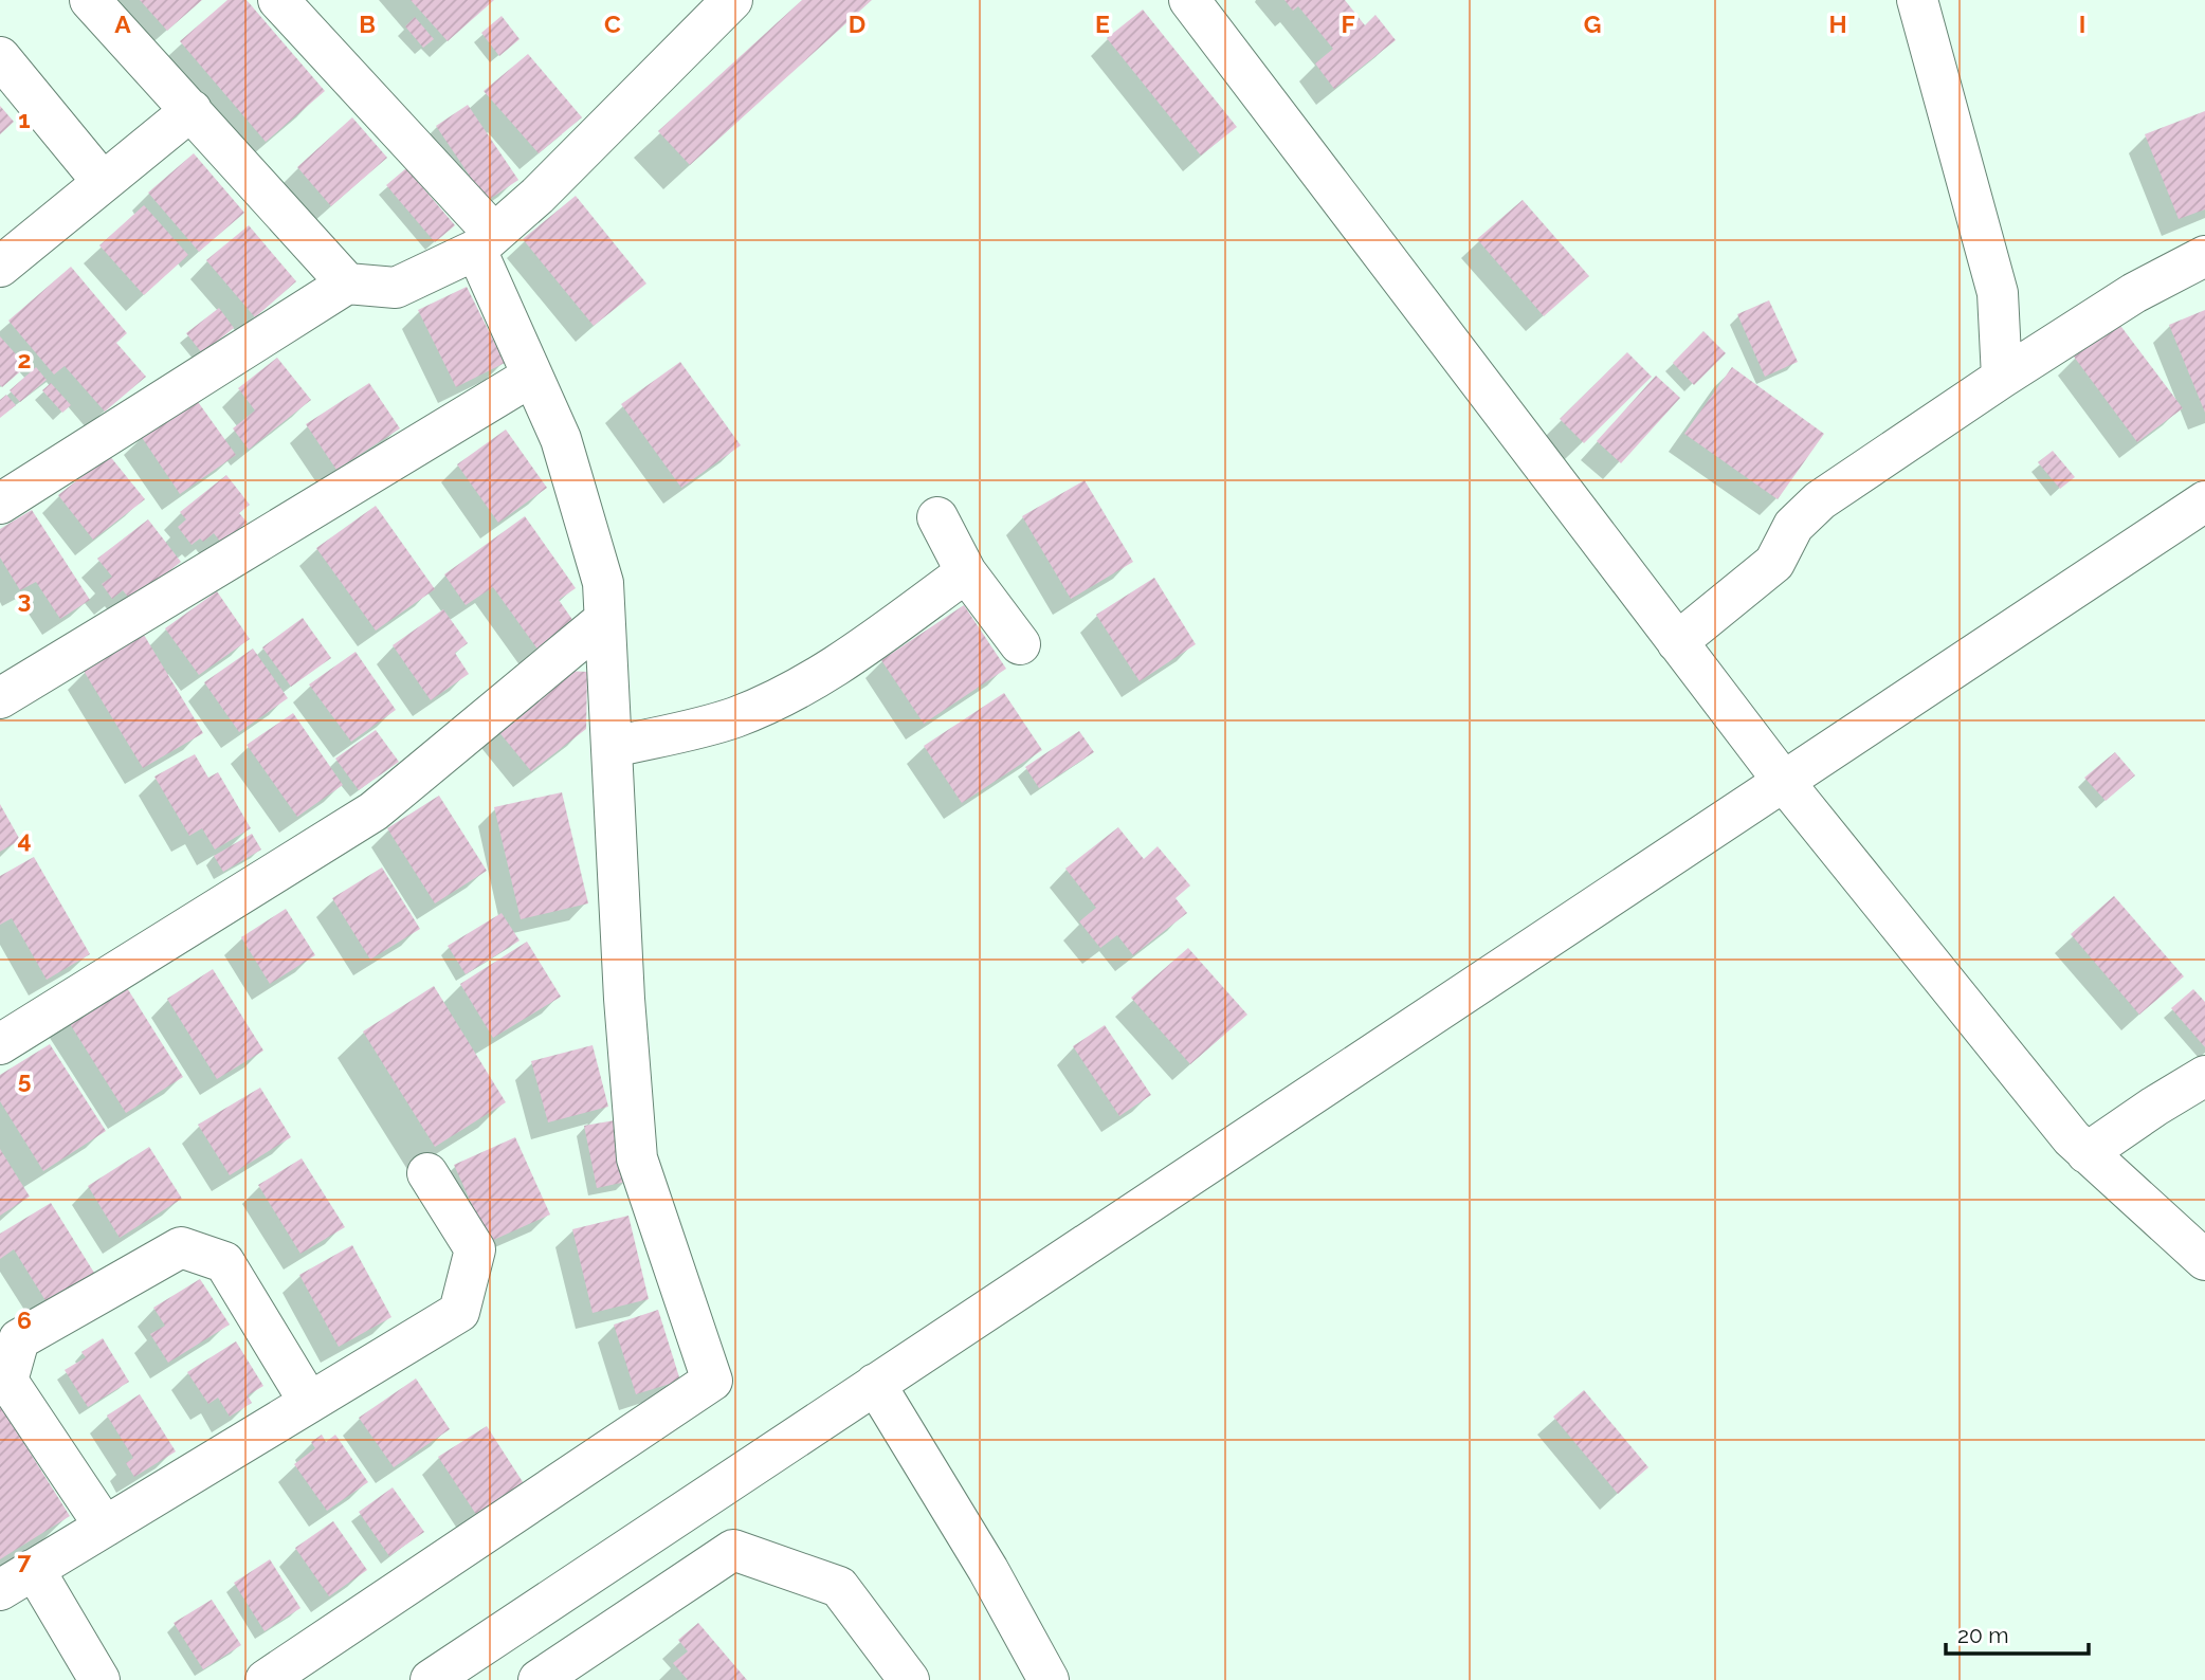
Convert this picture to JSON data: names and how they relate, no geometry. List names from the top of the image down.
{
  "scale_bar": "20 m",
  "grid": {
    "columns": [
      "A",
      "B",
      "C",
      "D",
      "E",
      "F",
      "G",
      "H",
      "I"
    ],
    "rows": [
      "1",
      "2",
      "3",
      "4",
      "5",
      "6",
      "7"
    ]
  }
}
